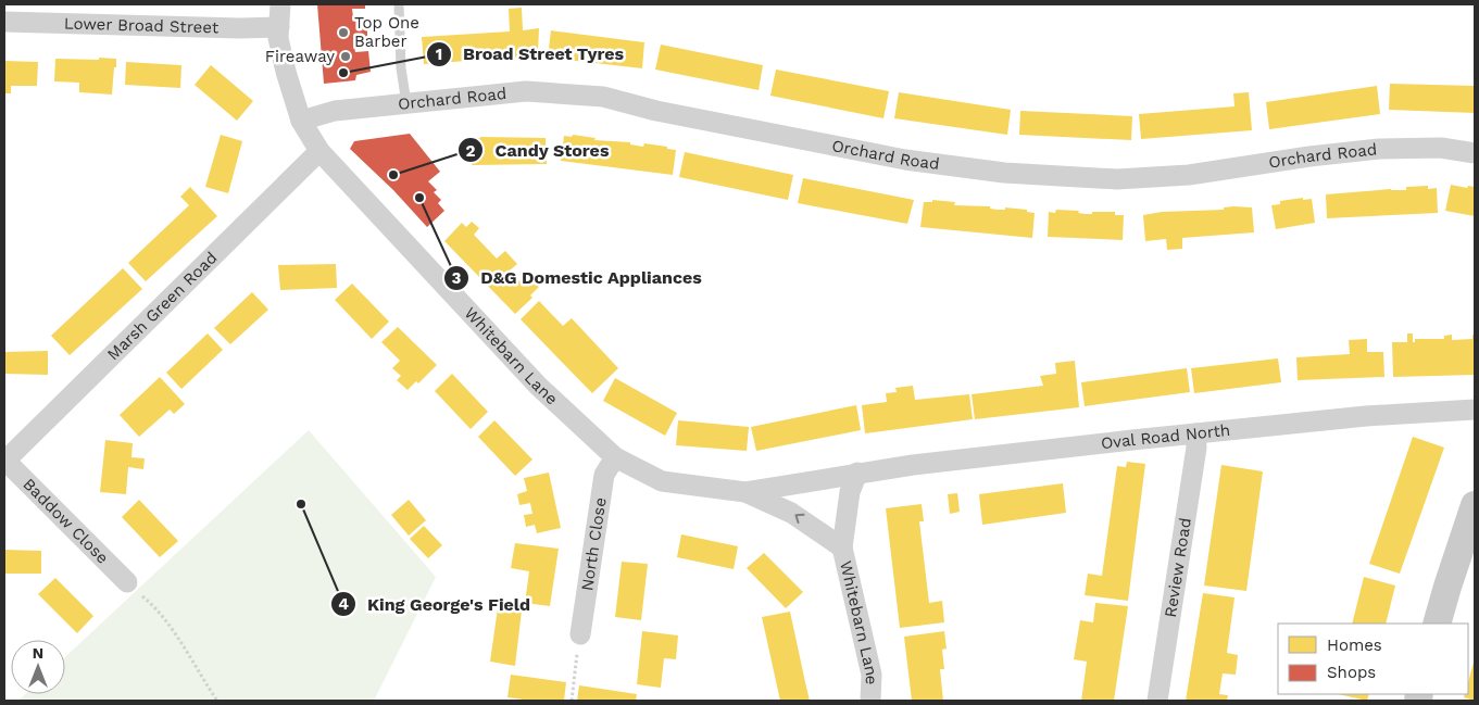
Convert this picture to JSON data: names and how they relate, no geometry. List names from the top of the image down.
{
  "streets": {
    "street": [
      "Lower Broad Street",
      "Orchard Road",
      "Marsh Green Road",
      "Whitebarn Lane",
      "Oval Road North",
      "Baddow Close",
      "North Close",
      "Review Road"
    ]
  },
  "crossings": [
    ["Lower Broad Street", "Whitebarn Lane"],
    ["Orchard Road", "Whitebarn Lane"],
    ["Marsh Green Road", "Whitebarn Lane"],
    ["Marsh Green Road", "Baddow Close"],
    ["Whitebarn Lane", "Oval Road North"],
    ["Whitebarn Lane", "North Close"],
    ["Oval Road North", "Review Road"]
  ],
  "places": [
    "Top One Barber",
    "Fireaway",
    "Broad Street Tyres",
    "Candy Stores",
    "D&G Domestic Appliances",
    "King George's Field"
  ],
  "legend": ["Homes", "Shops"],
  "north": "top"
}
